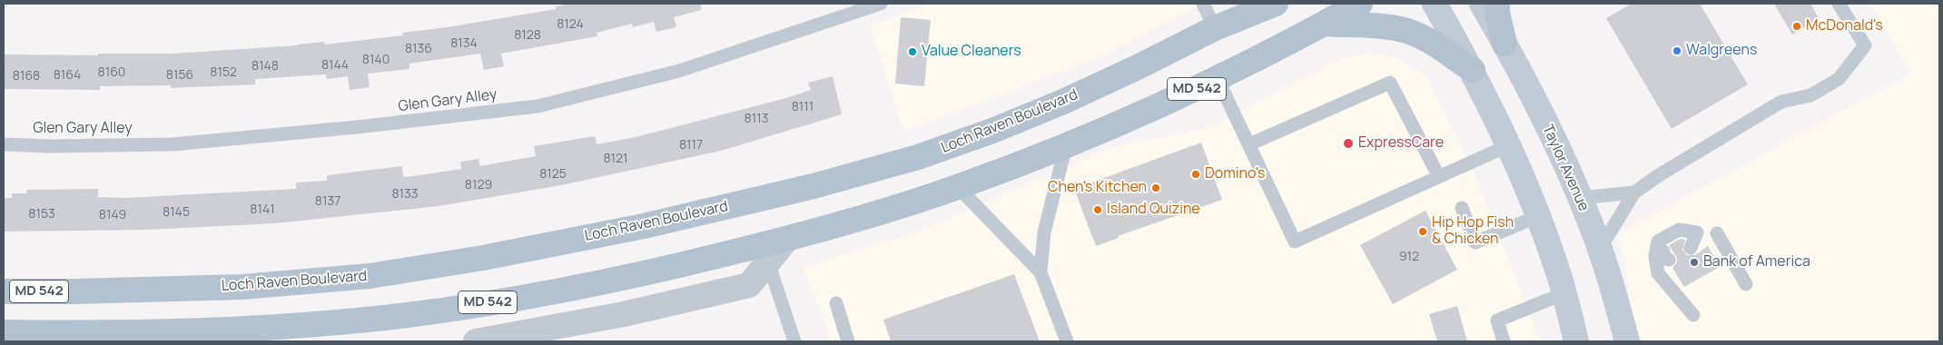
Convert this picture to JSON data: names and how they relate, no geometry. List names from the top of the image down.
{
  "streets": {
    "main road": ["MD 542", "Loch Raven Boulevard", "Taylor Avenue"],
    "lane": ["Glen Gary Alley"]
  },
  "places": [
    "McDonald's",
    "Walgreens",
    "Value Cleaners",
    "ExpressCare",
    "Domino's",
    "Chen's Kitchen",
    "Island Quizine",
    "Hip Hop Fish & Chicken",
    "Bank of America"
  ],
  "house_numbers": [
    "8124",
    "8128",
    "8134",
    "8136",
    "8140",
    "8144",
    "8148",
    "8160",
    "8152",
    "8164",
    "8156",
    "8168",
    "8111",
    "8113",
    "8117",
    "8121",
    "8125",
    "8129",
    "8133",
    "8137",
    "8141",
    "8145",
    "8153",
    "8149",
    "912"
  ]
}
